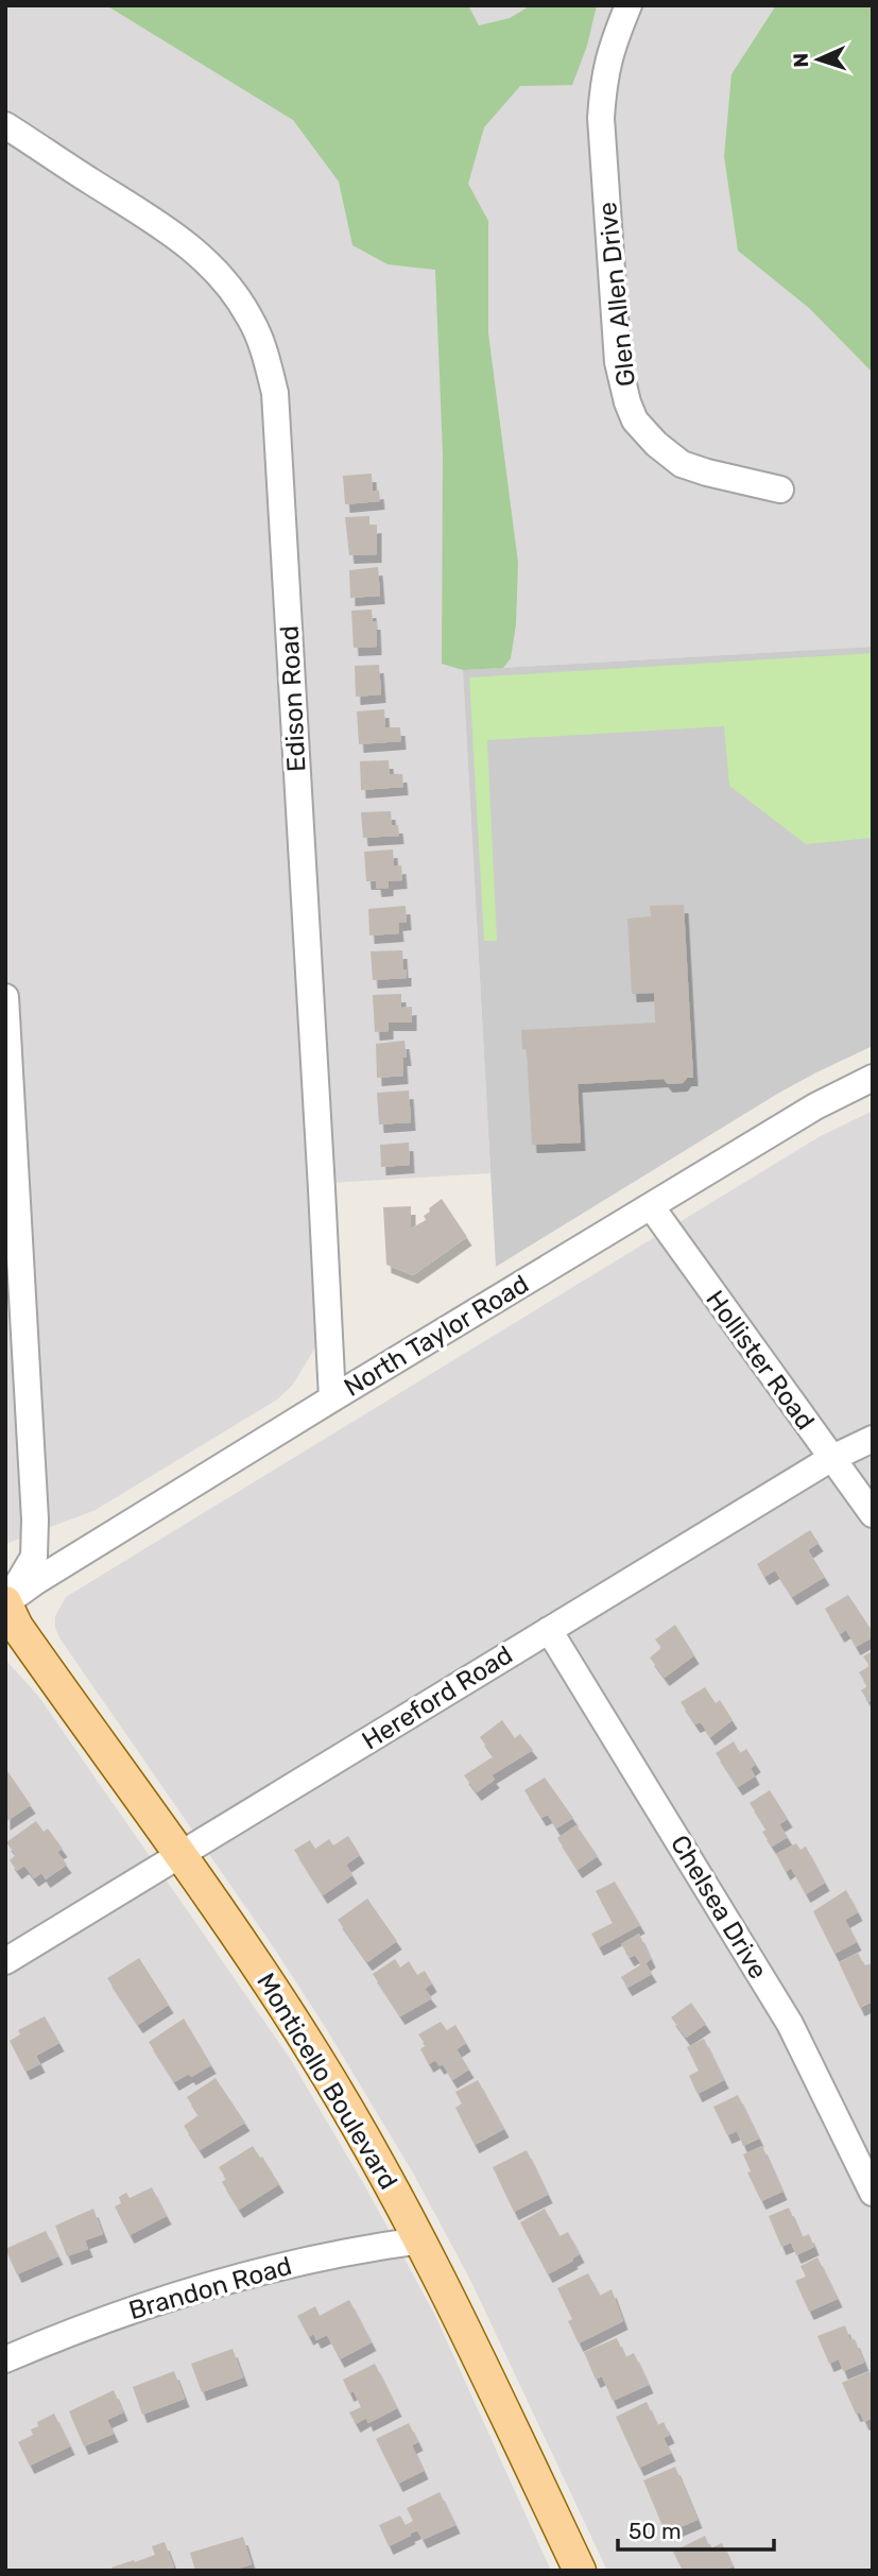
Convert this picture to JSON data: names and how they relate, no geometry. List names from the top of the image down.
{
  "streets": {
    "main road": ["Monticello Boulevard"],
    "street": [
      "Glen Allen Drive",
      "Edison Road",
      "North Taylor Road",
      "Hollister Road",
      "Hereford Road",
      "Chelsea Drive",
      "Brandon Road"
    ]
  },
  "crossings": [
    ["Edison Road", "North Taylor Road"],
    ["North Taylor Road", "Hollister Road"],
    ["North Taylor Road", "Monticello Boulevard"],
    ["Hollister Road", "Hereford Road"],
    ["Hereford Road", "Chelsea Drive"],
    ["Hereford Road", "Monticello Boulevard"],
    ["Monticello Boulevard", "Brandon Road"]
  ],
  "scale_bar": "50 m",
  "north": "left"
}
